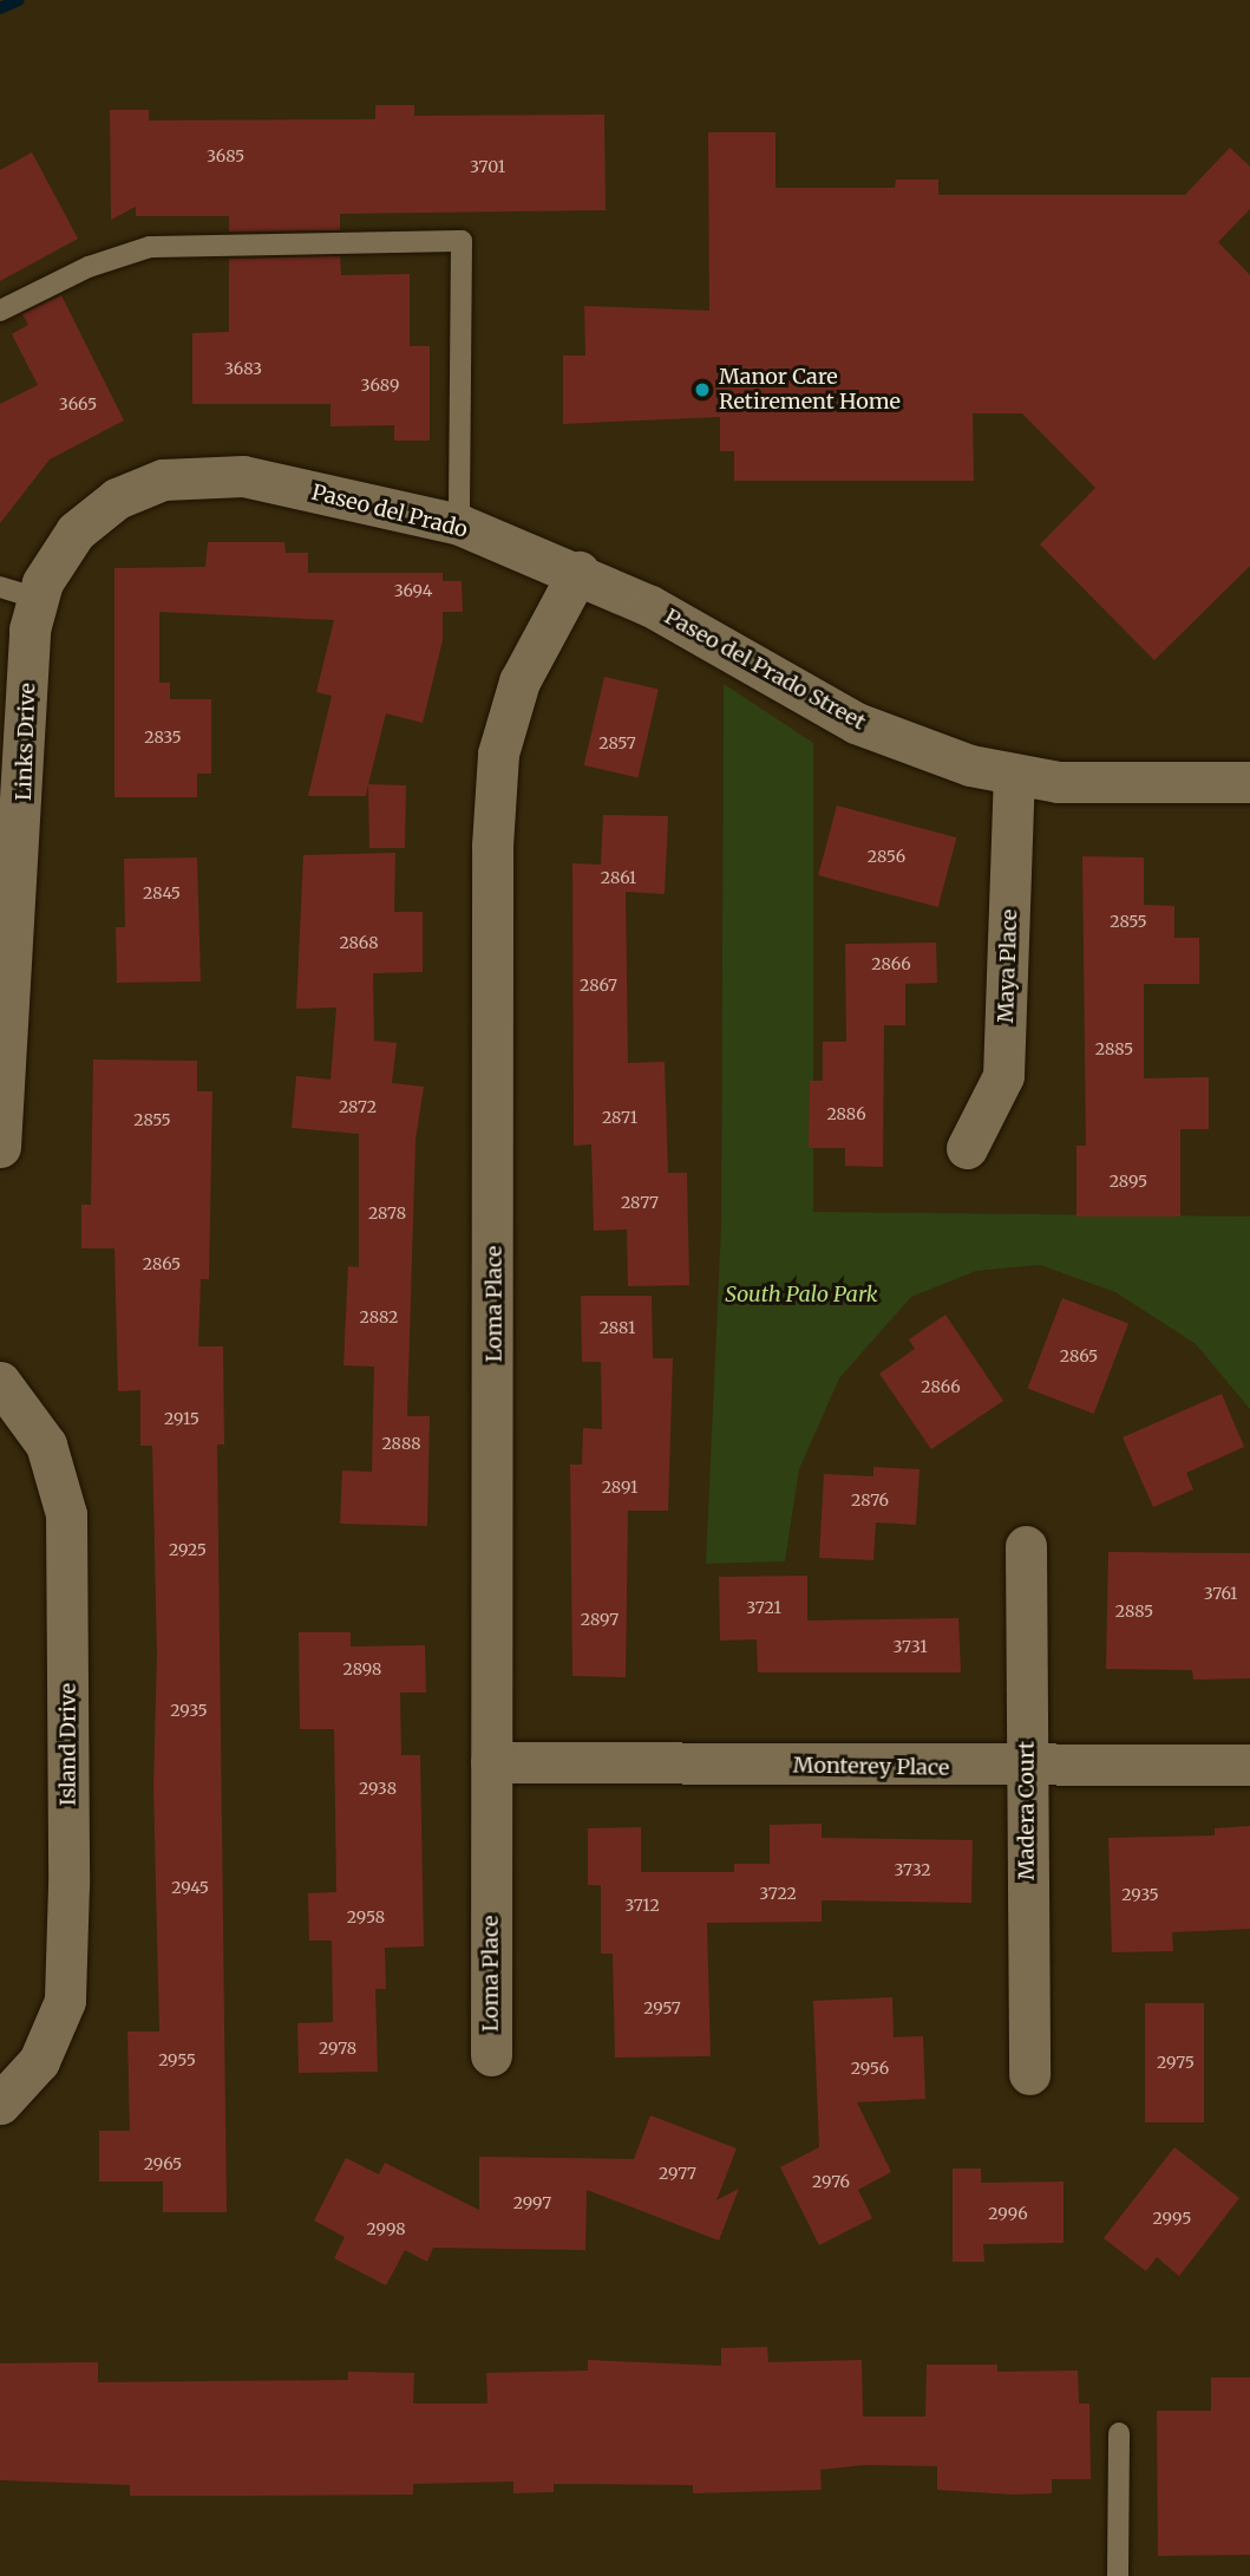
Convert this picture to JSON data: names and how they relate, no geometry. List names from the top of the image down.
{
  "streets": {
    "street": [
      "Paseo del Prado",
      "Paseo del Prado Street",
      "Links Drive",
      "Maya Place",
      "Loma Place",
      "Island Drive",
      "Monterey Place",
      "Madera Court"
    ]
  },
  "crossings": [
    ["Paseo del Prado", "Paseo del Prado Street"],
    ["Paseo del Prado", "Links Drive"],
    ["Paseo del Prado", "Loma Place"],
    ["Paseo del Prado Street", "Maya Place"],
    ["Paseo del Prado Street", "Loma Place"],
    ["Loma Place", "Monterey Place"],
    ["Monterey Place", "Madera Court"]
  ],
  "parks": ["South Palo Park"],
  "places": ["Manor Care Retirement Home"],
  "house_numbers": [
    "3685",
    "3701",
    "3683",
    "3689",
    "3665",
    "3694",
    "2835",
    "2857",
    "2856",
    "2861",
    "2845",
    "2855",
    "2868",
    "2866",
    "2867",
    "2885",
    "2872",
    "2886",
    "2871",
    "2855",
    "2895",
    "2877",
    "2878",
    "2865",
    "2882",
    "2881",
    "2865",
    "2866",
    "2915",
    "2888",
    "2891",
    "2876",
    "2925",
    "3761",
    "3721",
    "2885",
    "2897",
    "3731",
    "2898",
    "2935",
    "2938",
    "3732",
    "2945",
    "3722",
    "2935",
    "3712",
    "2958",
    "2957",
    "2978",
    "2955",
    "2975",
    "2956",
    "2965",
    "2977",
    "2976",
    "2997",
    "2996",
    "2995",
    "2998"
  ]
}
